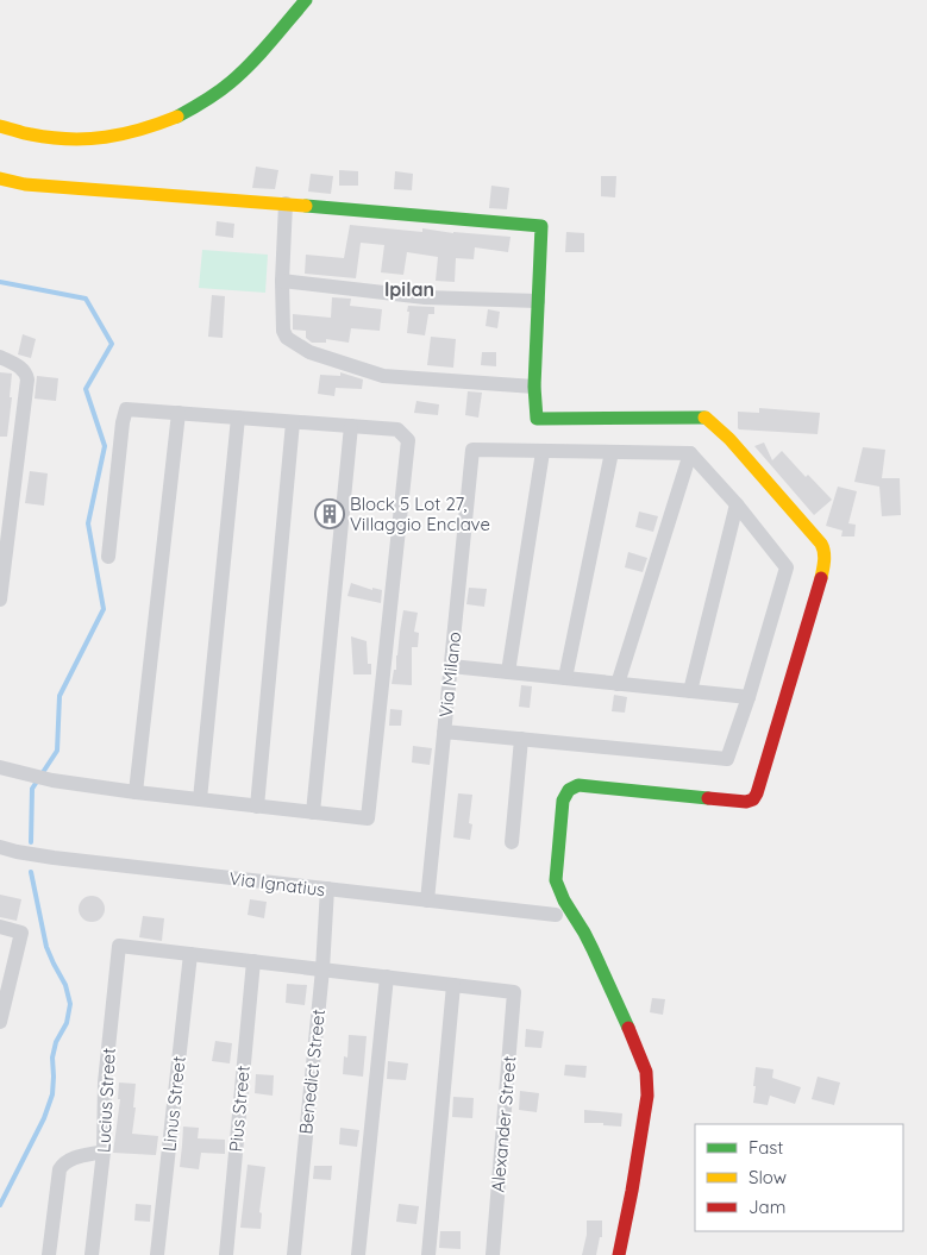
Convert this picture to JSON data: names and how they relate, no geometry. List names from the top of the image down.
{
  "streets": {
    "street": [
      "Via Milano",
      "Via Ignatius",
      "Benedict Street",
      "Lucius Street",
      "Linus Street",
      "Pius Street",
      "Alexander Street"
    ]
  },
  "crossings": [
    ["Via Milano", "Via Ignatius"],
    ["Via Ignatius", "Benedict Street"],
    ["Lucius Street", "Linus Street"]
  ],
  "districts": ["Ipilan"],
  "places": {
    "building": ["Block 5 Lot 27, Villaggio Enclave"]
  },
  "legend": ["Fast", "Slow", "Jam"]
}
